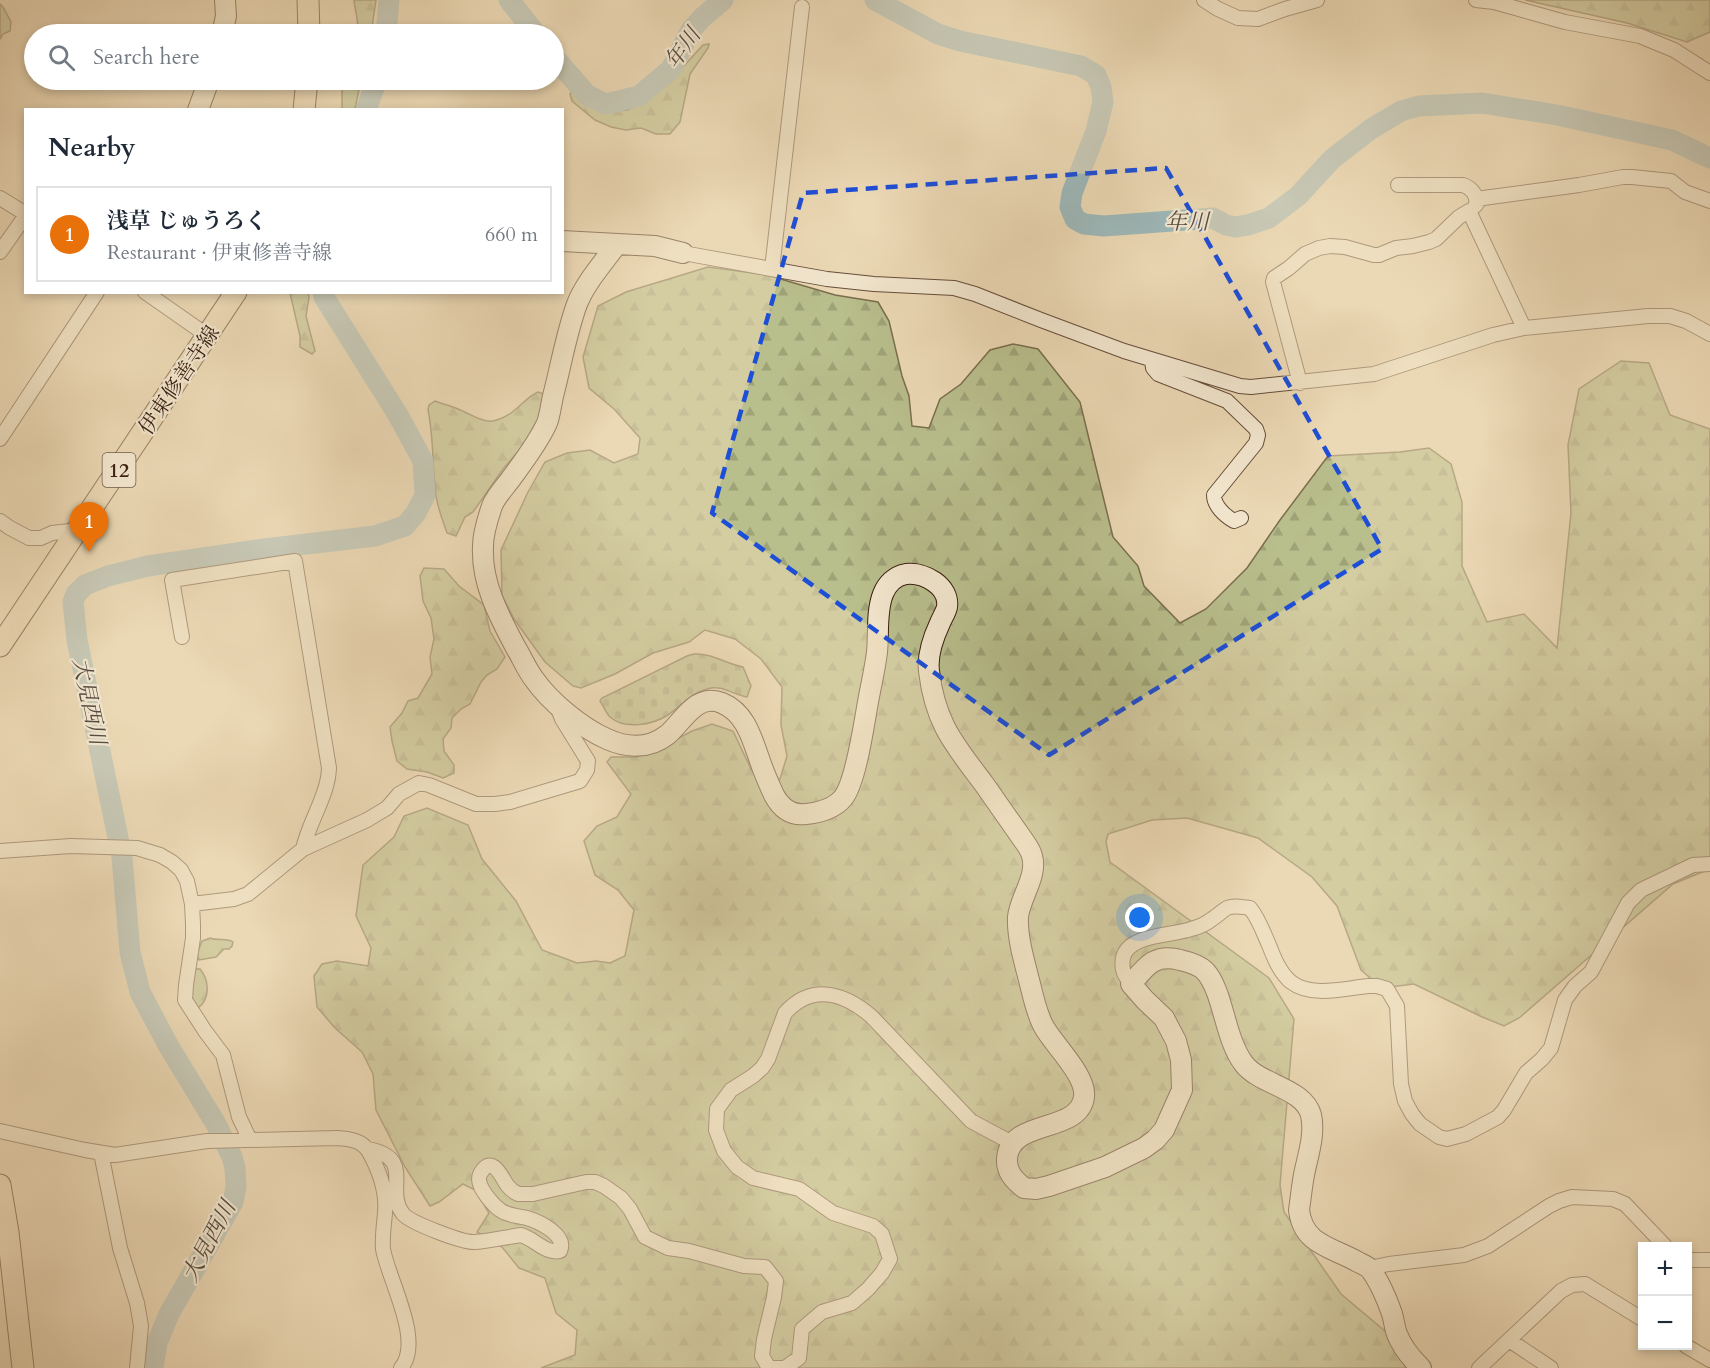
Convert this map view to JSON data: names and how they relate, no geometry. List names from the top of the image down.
{
  "streets": {
    "main road": ["伊東修善寺線", "12"]
  },
  "water": ["年川", "大見西川"],
  "page": {
    "search": "Search here",
    "heading": "Nearby",
    "list": [
      {
        "mark": "1",
        "name": "浅草 じゅうろく",
        "note": "Restaurant · 伊東修善寺線",
        "value": "660 m"
      }
    ],
    "pins": "1",
    "map_buttons": ["+", "−"]
  }
}
